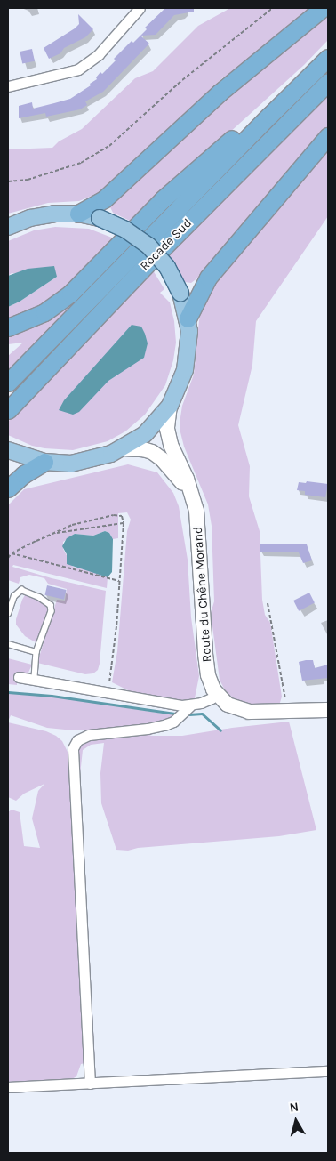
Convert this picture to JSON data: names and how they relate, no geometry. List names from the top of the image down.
{
  "streets": {
    "highway": ["Rocade Sud"],
    "main road": ["Route du Chêne Morand"]
  },
  "north": "top"
}
